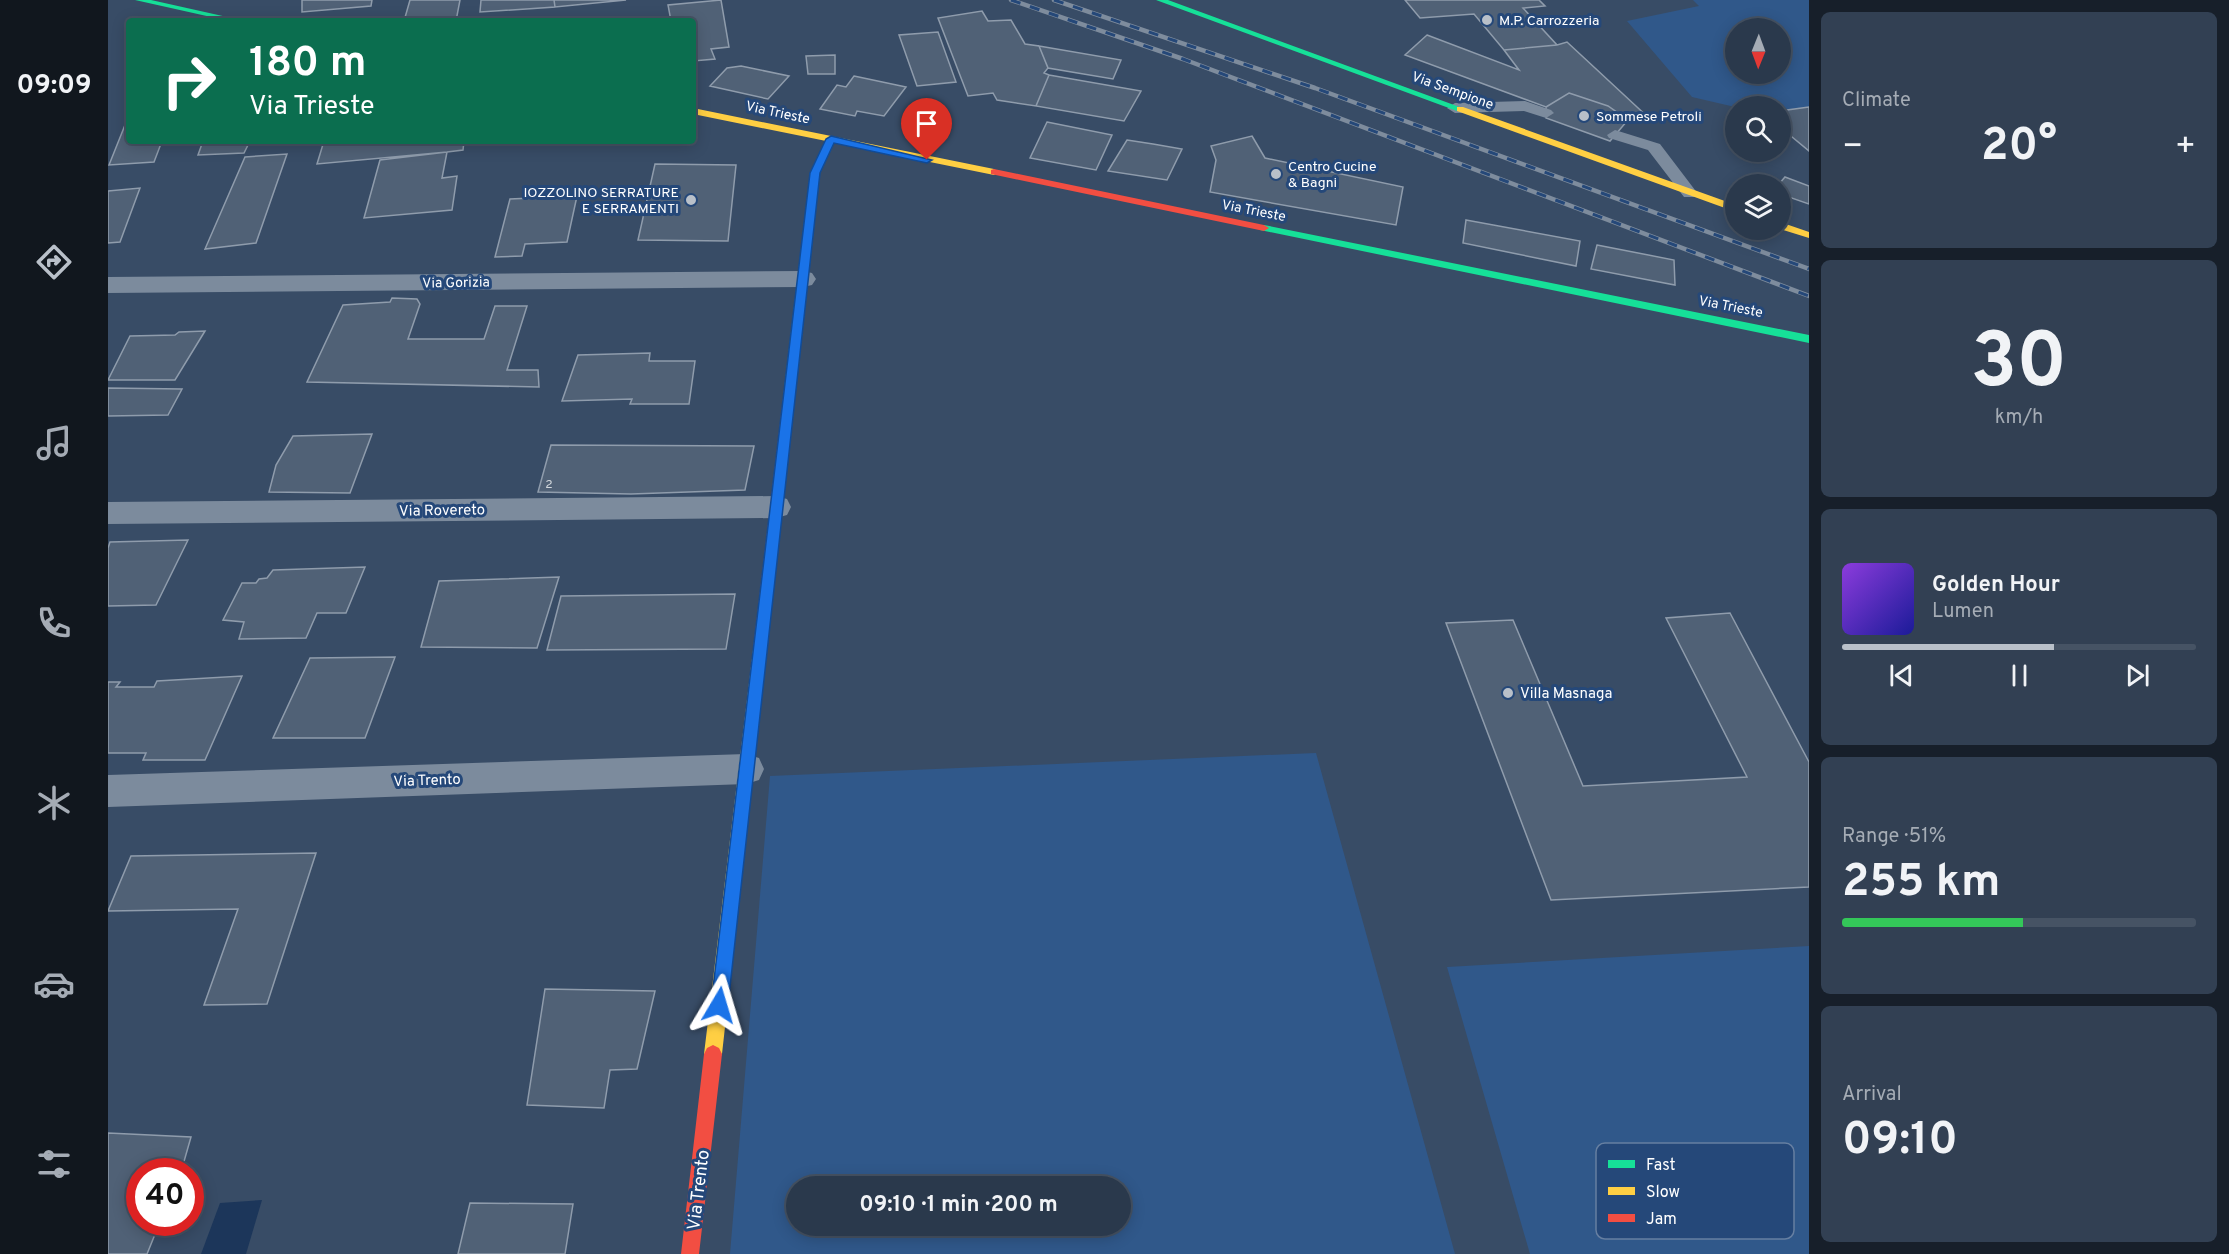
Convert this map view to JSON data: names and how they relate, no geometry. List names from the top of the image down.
{
  "streets": {
    "street": [
      "Via Sempione",
      "Via Trieste",
      "Via Gorizia",
      "Via Rovereto",
      "Via Trento"
    ]
  },
  "crossings": [
    ["Via Trieste", "Via Trento"],
    ["Via Gorizia", "Via Trento"],
    ["Via Rovereto", "Via Trento"]
  ],
  "places": [
    "M.P. Carrozzeria",
    "Sommese Petroli",
    "Centro Cucine & Bagni",
    "IOZZOLINO SERRATURE E SERRAMENTI",
    "Villa Masnaga"
  ],
  "house_numbers": ["2"],
  "legend": ["Fast", "Slow", "Jam"],
  "north": "bottom",
  "page": {
    "tabs": "09:09",
    "tile": [
      "Climate",
      ["30", "km/h"],
      ["Range · 51%", "255 km"],
      ["Arrival", "09:10"]
    ],
    "turn": ["180 m", "Via Trieste"],
    "heat": ["−", "20°", "+"],
    "song": ["Golden Hour", "Lumen"],
    "limit": "40",
    "trip": "09:10 · 1 min · 200 m"
  }
}
